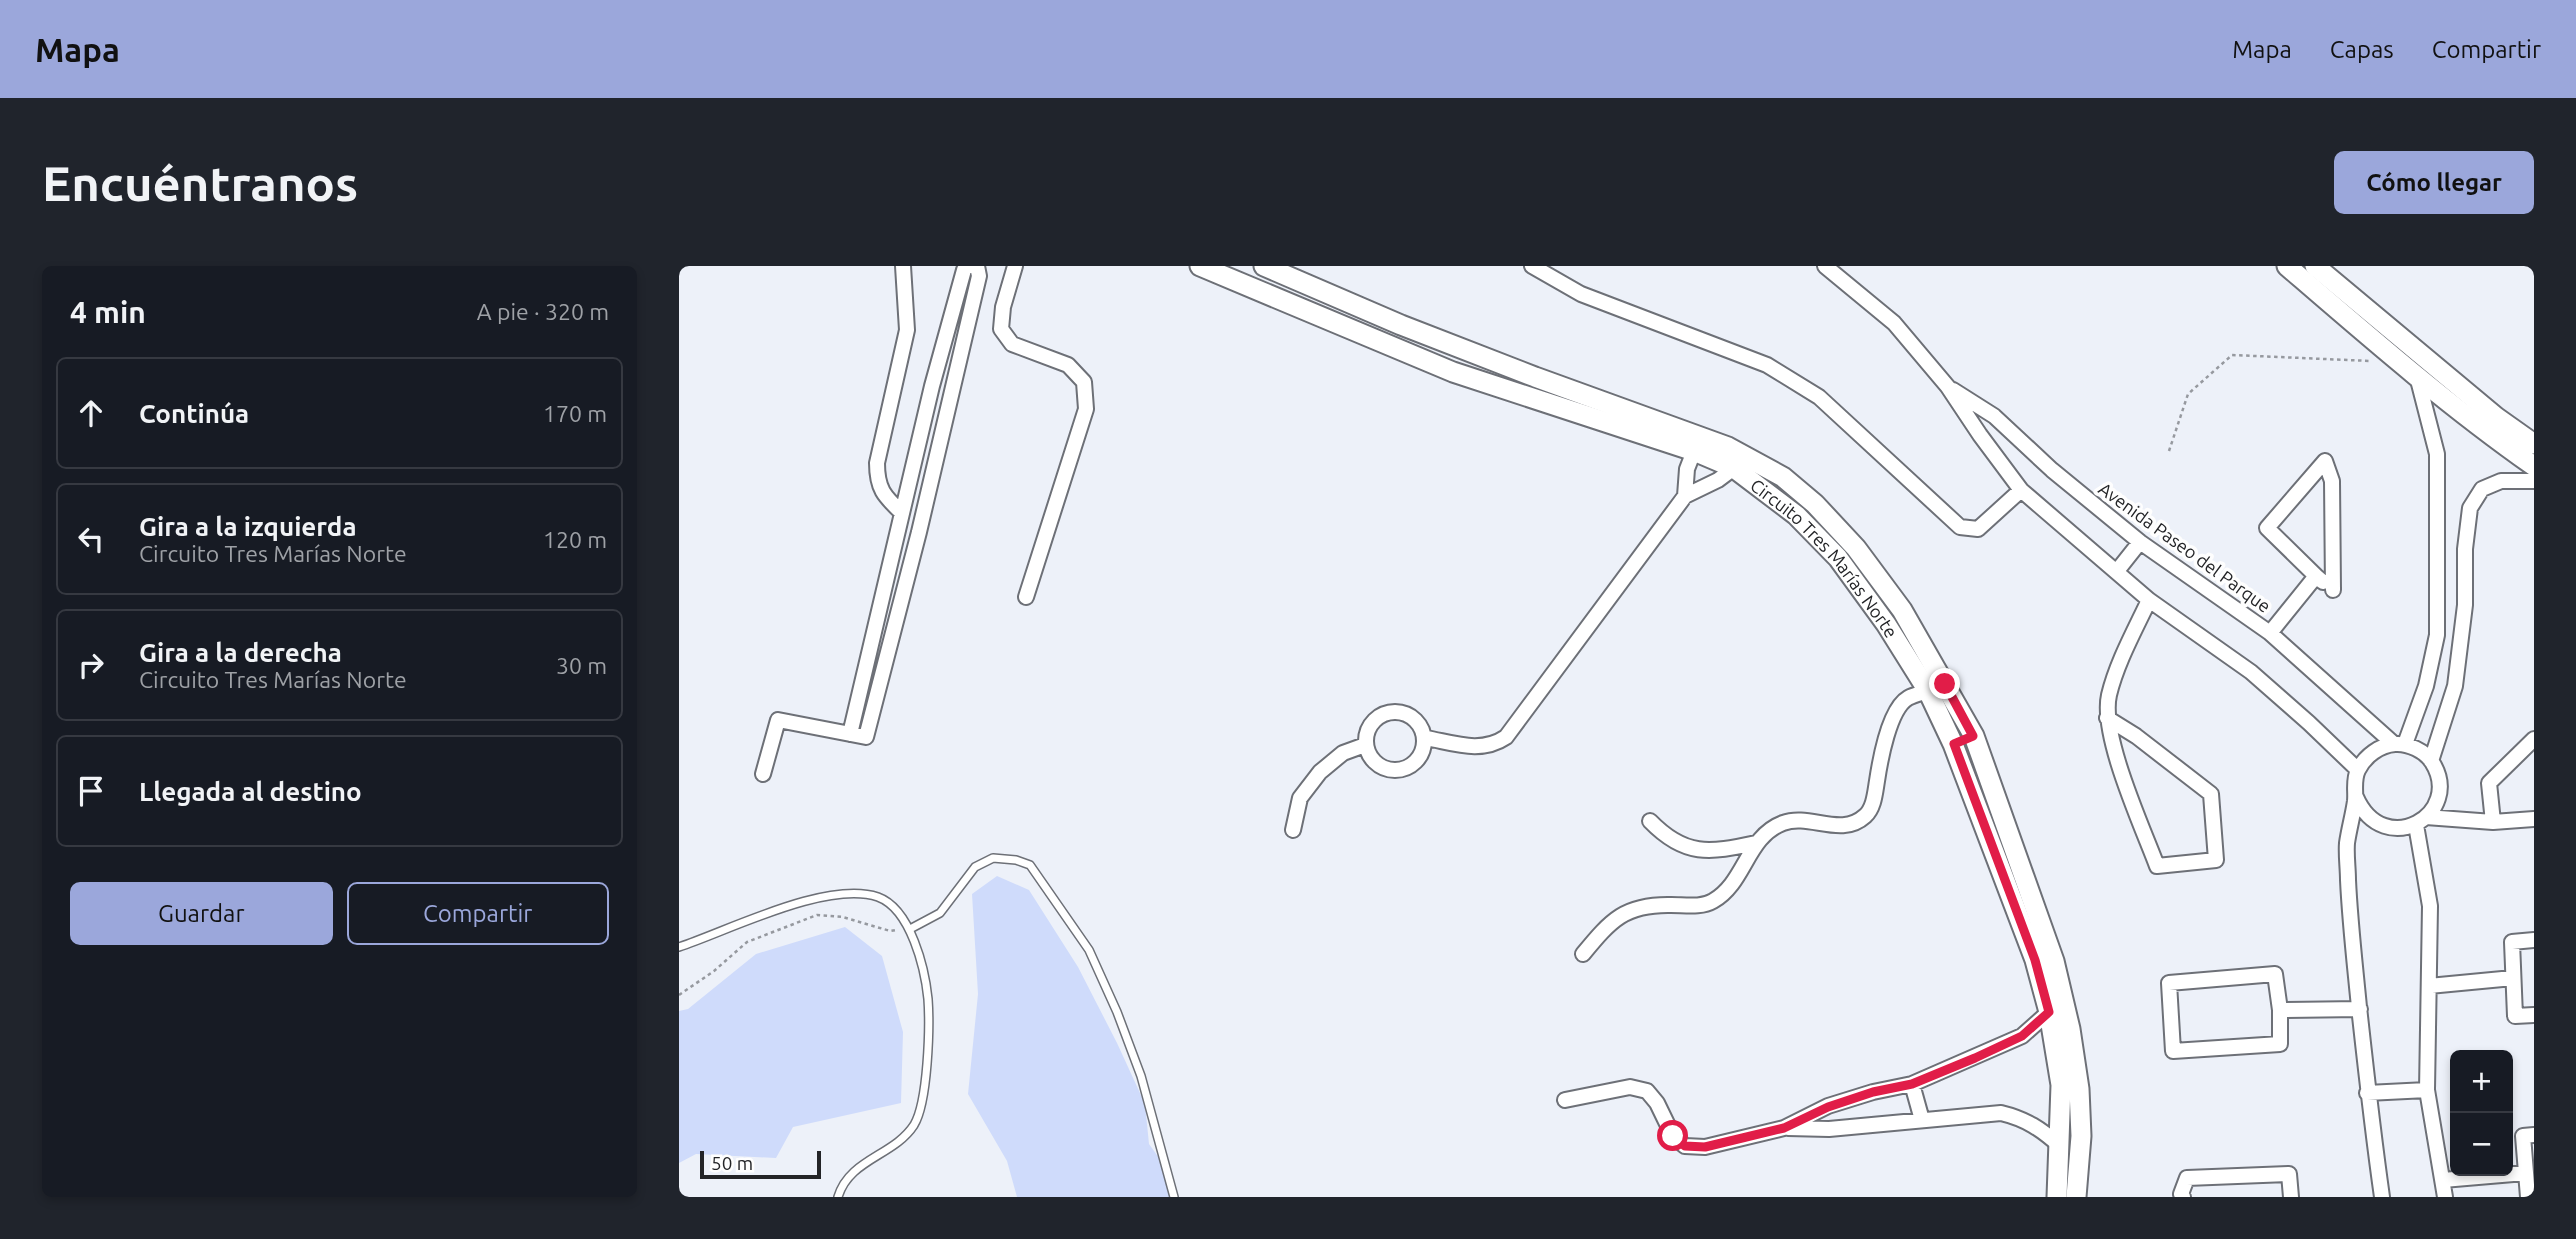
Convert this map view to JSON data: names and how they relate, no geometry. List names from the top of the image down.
{
  "streets": {
    "street": ["Avenida Paseo del Parque", "Circuito Tres Marías Norte"]
  },
  "scale_bar": "50 m",
  "page": {
    "header": "Mapa",
    "nav": ["Mapa", "Capas", "Compartir"],
    "buttons": [
      "Cómo llegar",
      ["Guardar", "Compartir"]
    ],
    "title": "Encuéntranos",
    "heading": ["4 min", "A pie · 320 m"],
    "list": [
      ["Continúa", "170 m"],
      ["Gira a la izquierda", "Circuito Tres Marías Norte", "120 m"],
      ["Gira a la derecha", "Circuito Tres Marías Norte", "30 m"],
      "Llegada al destino"
    ],
    "map_buttons": ["+", "−"],
    "scale": "50 m"
  }
}
